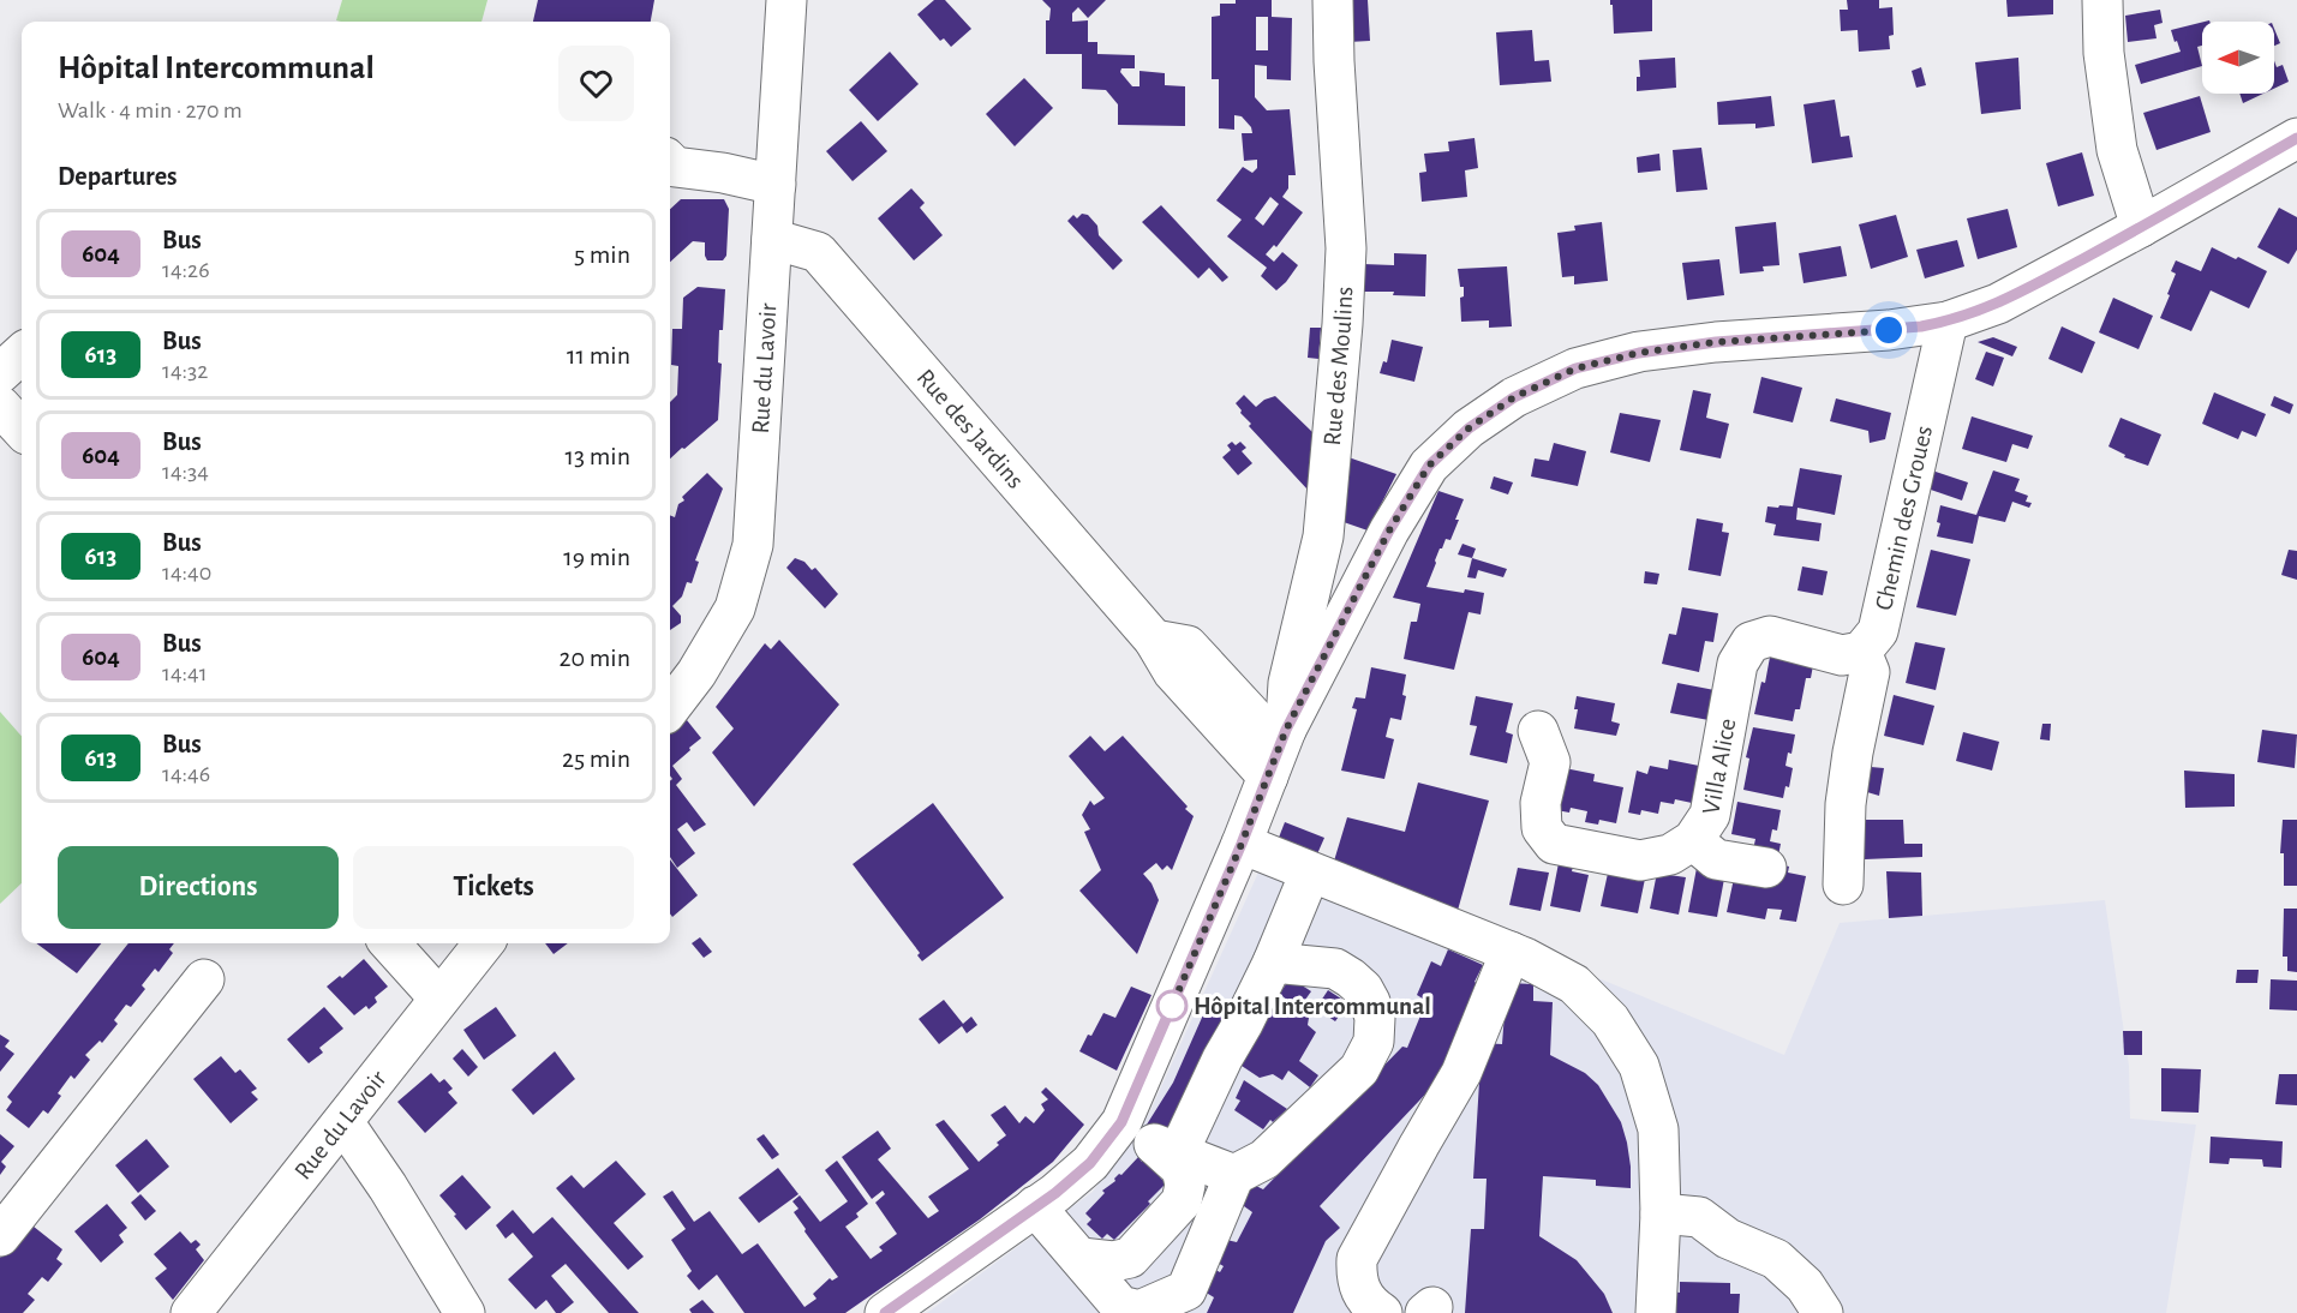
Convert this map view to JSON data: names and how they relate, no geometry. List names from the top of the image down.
{
  "streets": {
    "street": [
      "Rue des Moulins",
      "Rue du Lavoir",
      "Rue des Jardins",
      "Chemin des Groues",
      "Villa Alice"
    ]
  },
  "crossings": [
    ["Rue des Moulins", "Rue des Jardins"],
    ["Rue du Lavoir", "Rue des Jardins"],
    ["Chemin des Groues", "Villa Alice"]
  ],
  "places": ["Hôpital Intercommunal"],
  "lines": ["bus line 604"],
  "north": "left",
  "page": {
    "heading": [
      ["Hôpital Intercommunal", "Walk · 4 min · 270 m"],
      "Departures"
    ],
    "list": [
      {
        "mark": "604",
        "name": "Bus",
        "note": "14:26",
        "value": "5 min"
      },
      {
        "mark": "613",
        "name": "Bus",
        "note": "14:32",
        "value": "11 min"
      },
      {
        "mark": "604",
        "name": "Bus",
        "note": "14:34",
        "value": "13 min"
      },
      {
        "mark": "613",
        "name": "Bus",
        "note": "14:40",
        "value": "19 min"
      },
      {
        "mark": "604",
        "name": "Bus",
        "note": "14:41",
        "value": "20 min"
      },
      {
        "mark": "613",
        "name": "Bus",
        "note": "14:46",
        "value": "25 min"
      }
    ],
    "buttons": ["Directions", "Tickets"]
  }
}
